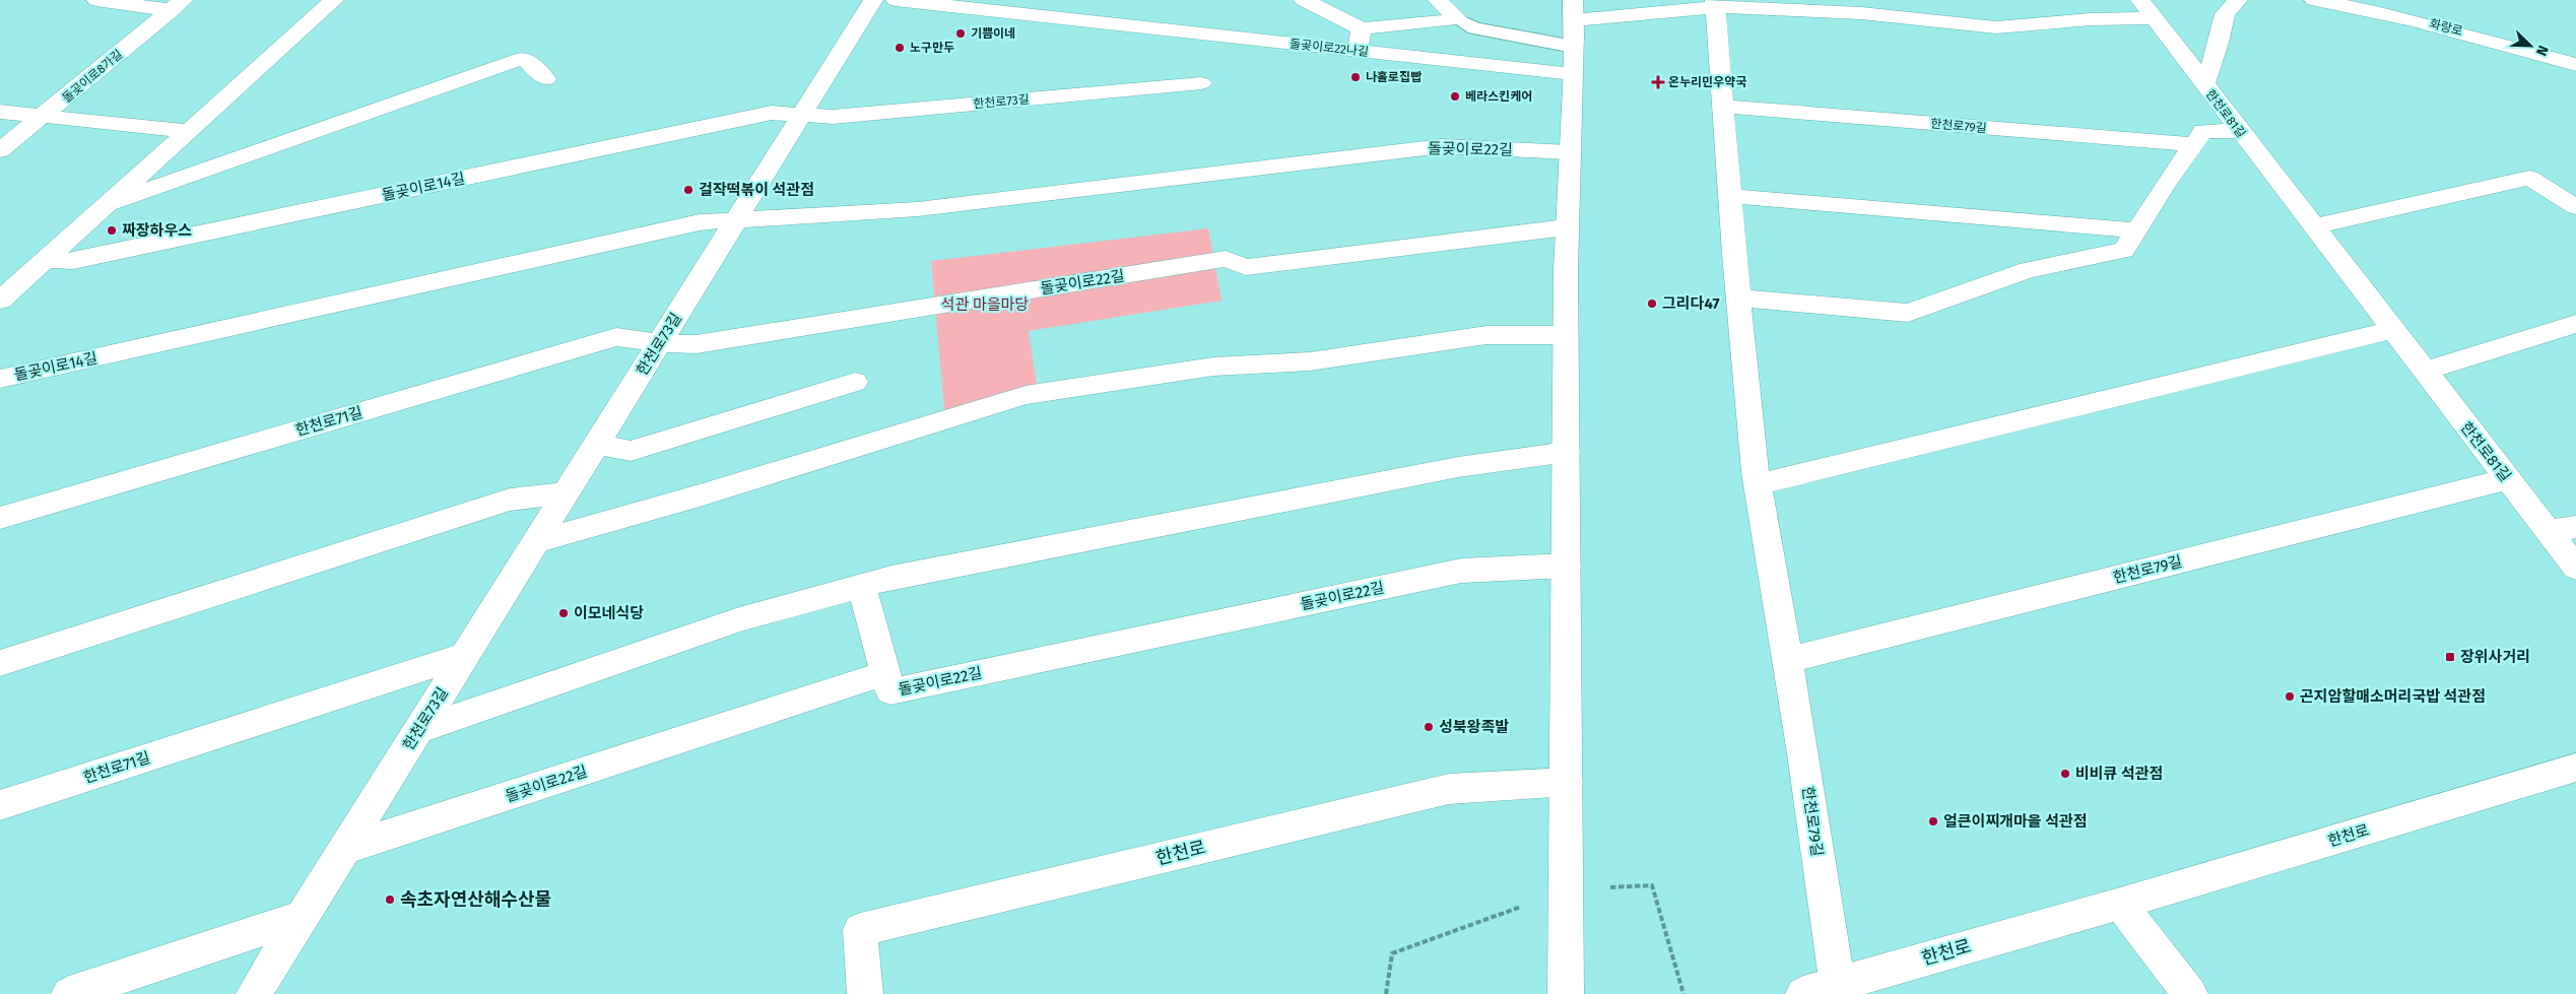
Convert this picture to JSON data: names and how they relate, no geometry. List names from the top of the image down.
{
  "streets": {
    "street": [
      "화랑로",
      "돌곶이로22나길",
      "돌곶이로8가길",
      "한천로73길",
      "한천로81길",
      "한천로79길",
      "돌곶이로22길",
      "돌곶이로14길",
      "한천로71길",
      "한천로"
    ]
  },
  "crossings": [
    ["한천로73길", "돌곶이로22길"],
    ["한천로73길", "돌곶이로14길"],
    ["한천로73길", "한천로71길"],
    ["한천로81길", "한천로79길"],
    ["한천로79길", "한천로"],
    ["돌곶이로22길", "돌곶이로14길"],
    ["돌곶이로22길", "한천로71길"]
  ],
  "parks": ["석관 마을마당"],
  "places": {
    "other": [
      "기쁨이네",
      "노구만두",
      "나홀로집빱",
      "베라스킨케어",
      "걸작떡볶이 석관점",
      "짜장하우스",
      "그리다47",
      "이모네식당",
      "곤지암할매소머리국밥 석관점",
      "성북왕족발",
      "비비큐 석관점",
      "얼큰이찌개마을 석관점",
      "속초자연산해수산물"
    ],
    "health": ["온누리민우약국"],
    "transit": ["장위사거리"]
  },
  "north": "bottom right"
}
